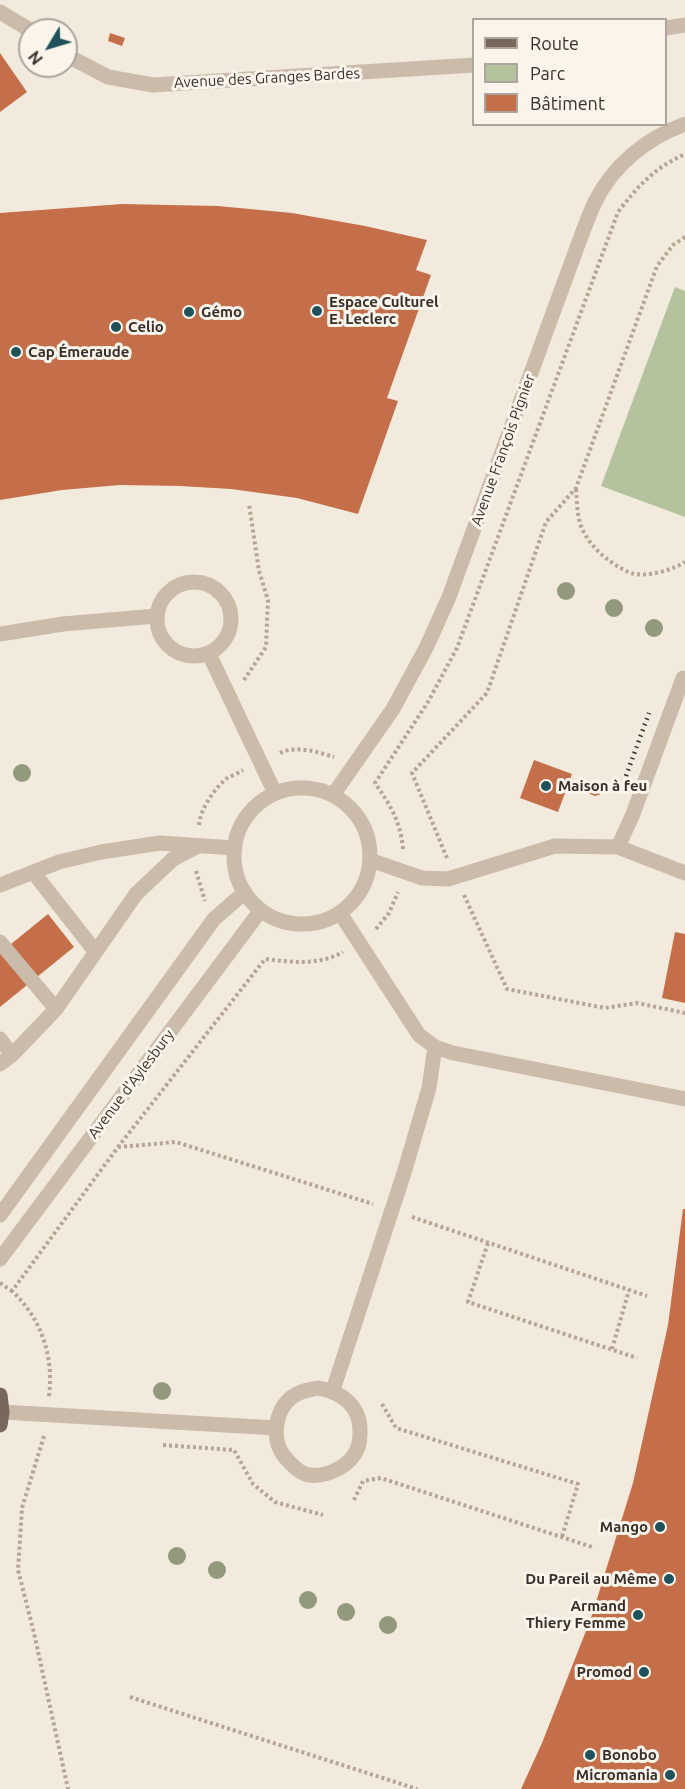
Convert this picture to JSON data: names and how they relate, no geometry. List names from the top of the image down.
{
  "streets": {
    "street": ["Avenue des Granges Bardes", "Avenue François Pignier", "Avenue d'Aylesbury"]
  },
  "crossings": [
    ["Avenue François Pignier", "Avenue d'Aylesbury"]
  ],
  "places": [
    "Espace Culturel E. Leclerc",
    "Gémo",
    "Celio",
    "Cap Émeraude",
    "Maison à feu",
    "Mango",
    "Du Pareil au Même",
    "Armand Thiery Femme",
    "Promod",
    "Bonobo",
    "Micromania"
  ],
  "legend": ["Route", "Parc", "Bâtiment"],
  "north": "bottom left"
}
